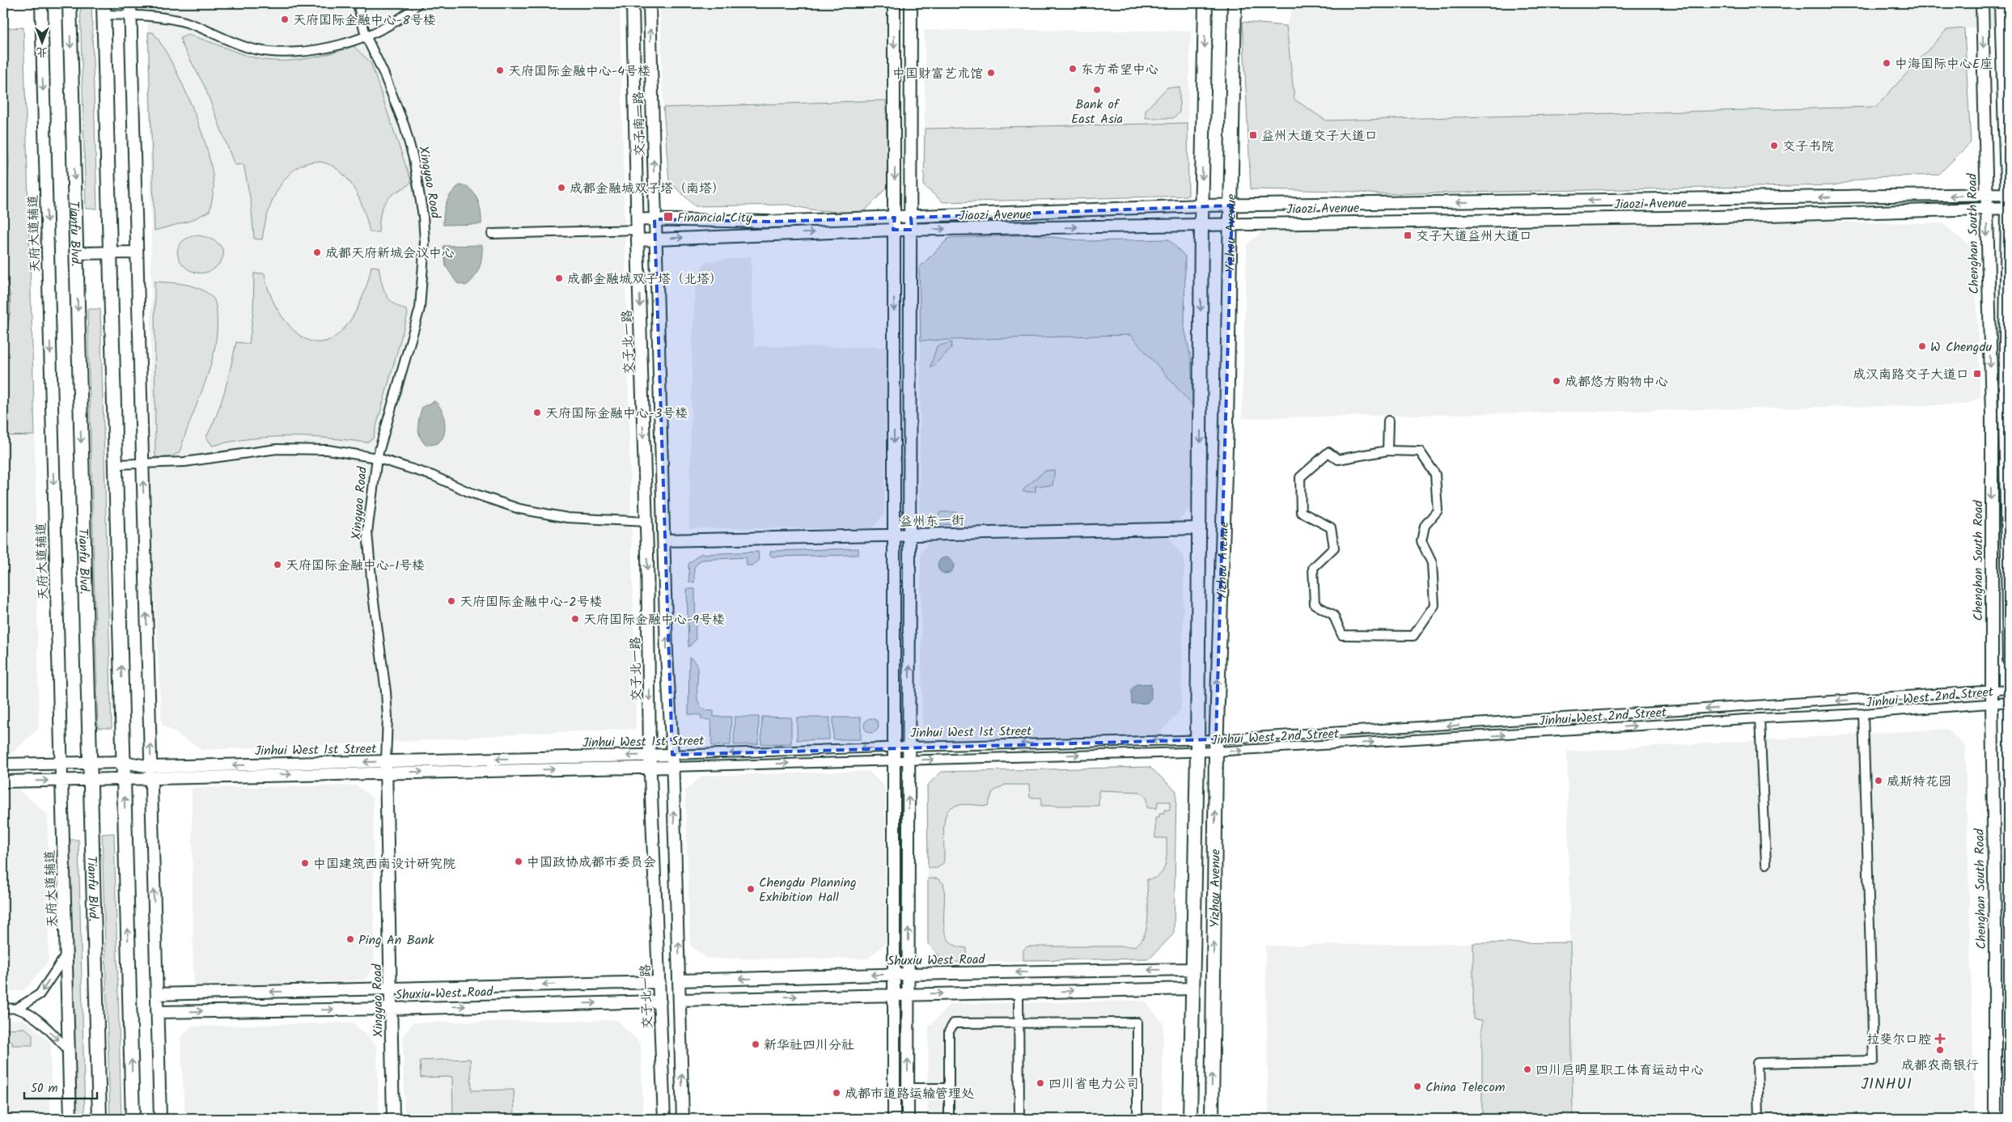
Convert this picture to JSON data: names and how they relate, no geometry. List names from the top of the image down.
{
  "streets": {
    "main road": ["Tianfu Blvd.", "Yizhou Avenue"],
    "street": [
      "交子南一路",
      "Xingyao Road",
      "Jiaozi Avenue",
      "天府大道辅道",
      "Chenghan South Road",
      "交子北一路",
      "益州东一街",
      "Jinhui West 2nd Street",
      "Jinhui West 1st Street",
      "Shuxiu West Road"
    ]
  },
  "crossings": [
    ["交子南一路", "Jiaozi Avenue"],
    ["交子南一路", "交子北一路"],
    ["Xingyao Road", "Jinhui West 1st Street"],
    ["Xingyao Road", "Shuxiu West Road"],
    ["Jiaozi Avenue", "Yizhou Avenue"],
    ["Jiaozi Avenue", "Chenghan South Road"],
    ["Jiaozi Avenue", "交子北一路"],
    ["天府大道辅道", "Jinhui West 1st Street"],
    ["Tianfu Blvd.", "Jinhui West 1st Street"],
    ["Yizhou Avenue", "益州东一街"],
    ["Yizhou Avenue", "Jinhui West 2nd Street"],
    ["Yizhou Avenue", "Jinhui West 1st Street"],
    ["Yizhou Avenue", "Shuxiu West Road"],
    ["Chenghan South Road", "Jinhui West 2nd Street"],
    ["交子北一路", "Jinhui West 1st Street"],
    ["交子北一路", "Shuxiu West Road"],
    ["Jinhui West 2nd Street", "Jinhui West 1st Street"]
  ],
  "districts": ["JINHUI"],
  "places": {
    "other": [
      "天府国际金融中心-8号楼",
      "中海国际中心E座",
      "东方希望中心",
      "天府国际金融中心-4号楼",
      "中国财富艺术馆",
      "Bank of East Asia",
      "交子书院",
      "成都金融城双子塔（南塔）",
      "成都天府新城会议中心",
      "成都金融城双子塔（北塔）",
      "W Chengdu",
      "成都悠方购物中心",
      "天府国际金融中心-3号楼",
      "天府国际金融中心-1号楼",
      "天府国际金融中心-2号楼",
      "天府国际金融中心-9号楼",
      "威斯特花园",
      "中国政协成都市委员会",
      "中国建筑西南设计研究院",
      "Chengdu Planning Exhibition Hall",
      "Ping An Bank",
      "新华社四川分社",
      "成都农商银行",
      "四川启明星职工体育运动中心",
      "四川省电力公司",
      "China Telecom",
      "成都市道路运输管理处"
    ],
    "transit": [
      "益州大道交子大道口",
      "Financial City",
      "交子大道益州大道口",
      "成汉南路交子大道口"
    ],
    "health": ["拉斐尔口腔"]
  },
  "scale_bar": "50 m",
  "north": "bottom"
}
